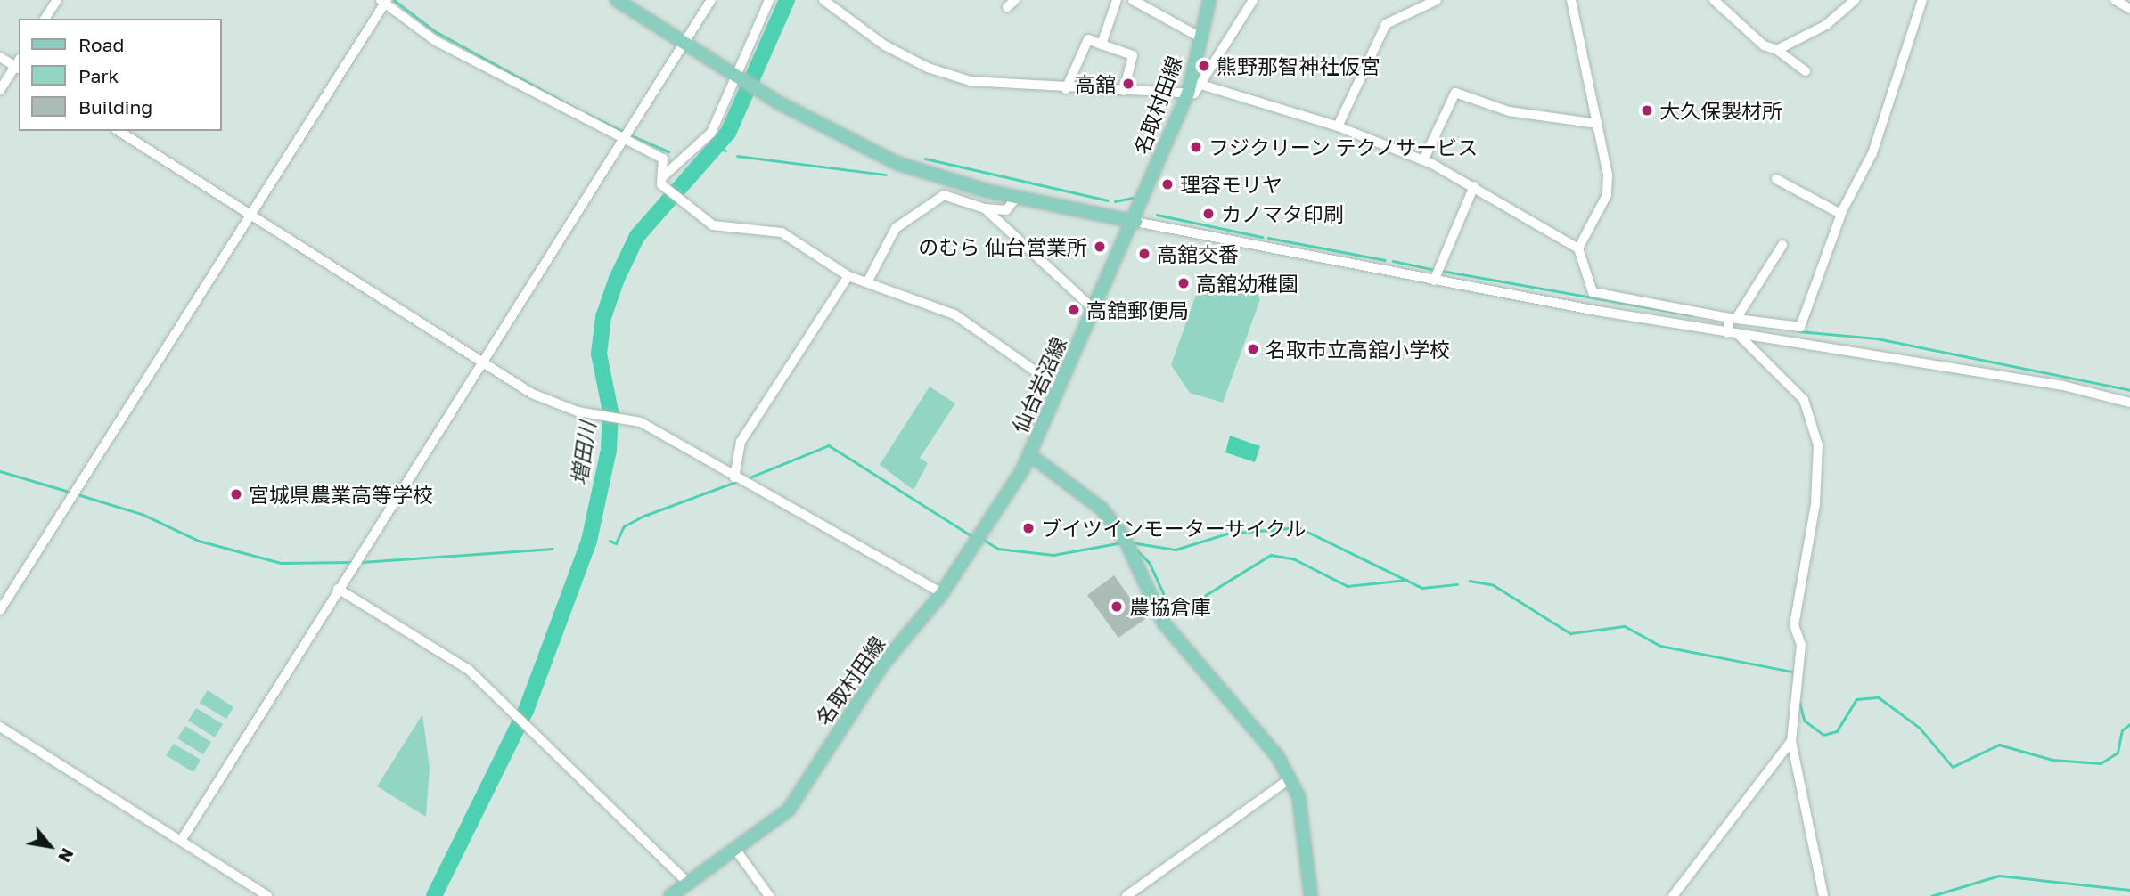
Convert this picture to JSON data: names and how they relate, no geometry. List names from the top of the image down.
{
  "streets": {
    "main road": ["名取村田線", "仙台岩沼線"]
  },
  "crossings": [
    ["名取村田線", "仙台岩沼線"]
  ],
  "water": ["増田川"],
  "places": [
    "熊野那智神社仮宮",
    "高舘",
    "大久保製材所",
    "フジクリーン テクノサービス",
    "理容モリヤ",
    "カノマタ印刷",
    "のむら 仙台営業所",
    "高舘交番",
    "高舘幼稚園",
    "高舘郵便局",
    "名取市立高舘小学校",
    "宮城県農業高等学校",
    "ブイツインモーターサイクル",
    "農協倉庫"
  ],
  "legend": ["Road", "Park", "Building"],
  "north": "bottom right"
}
